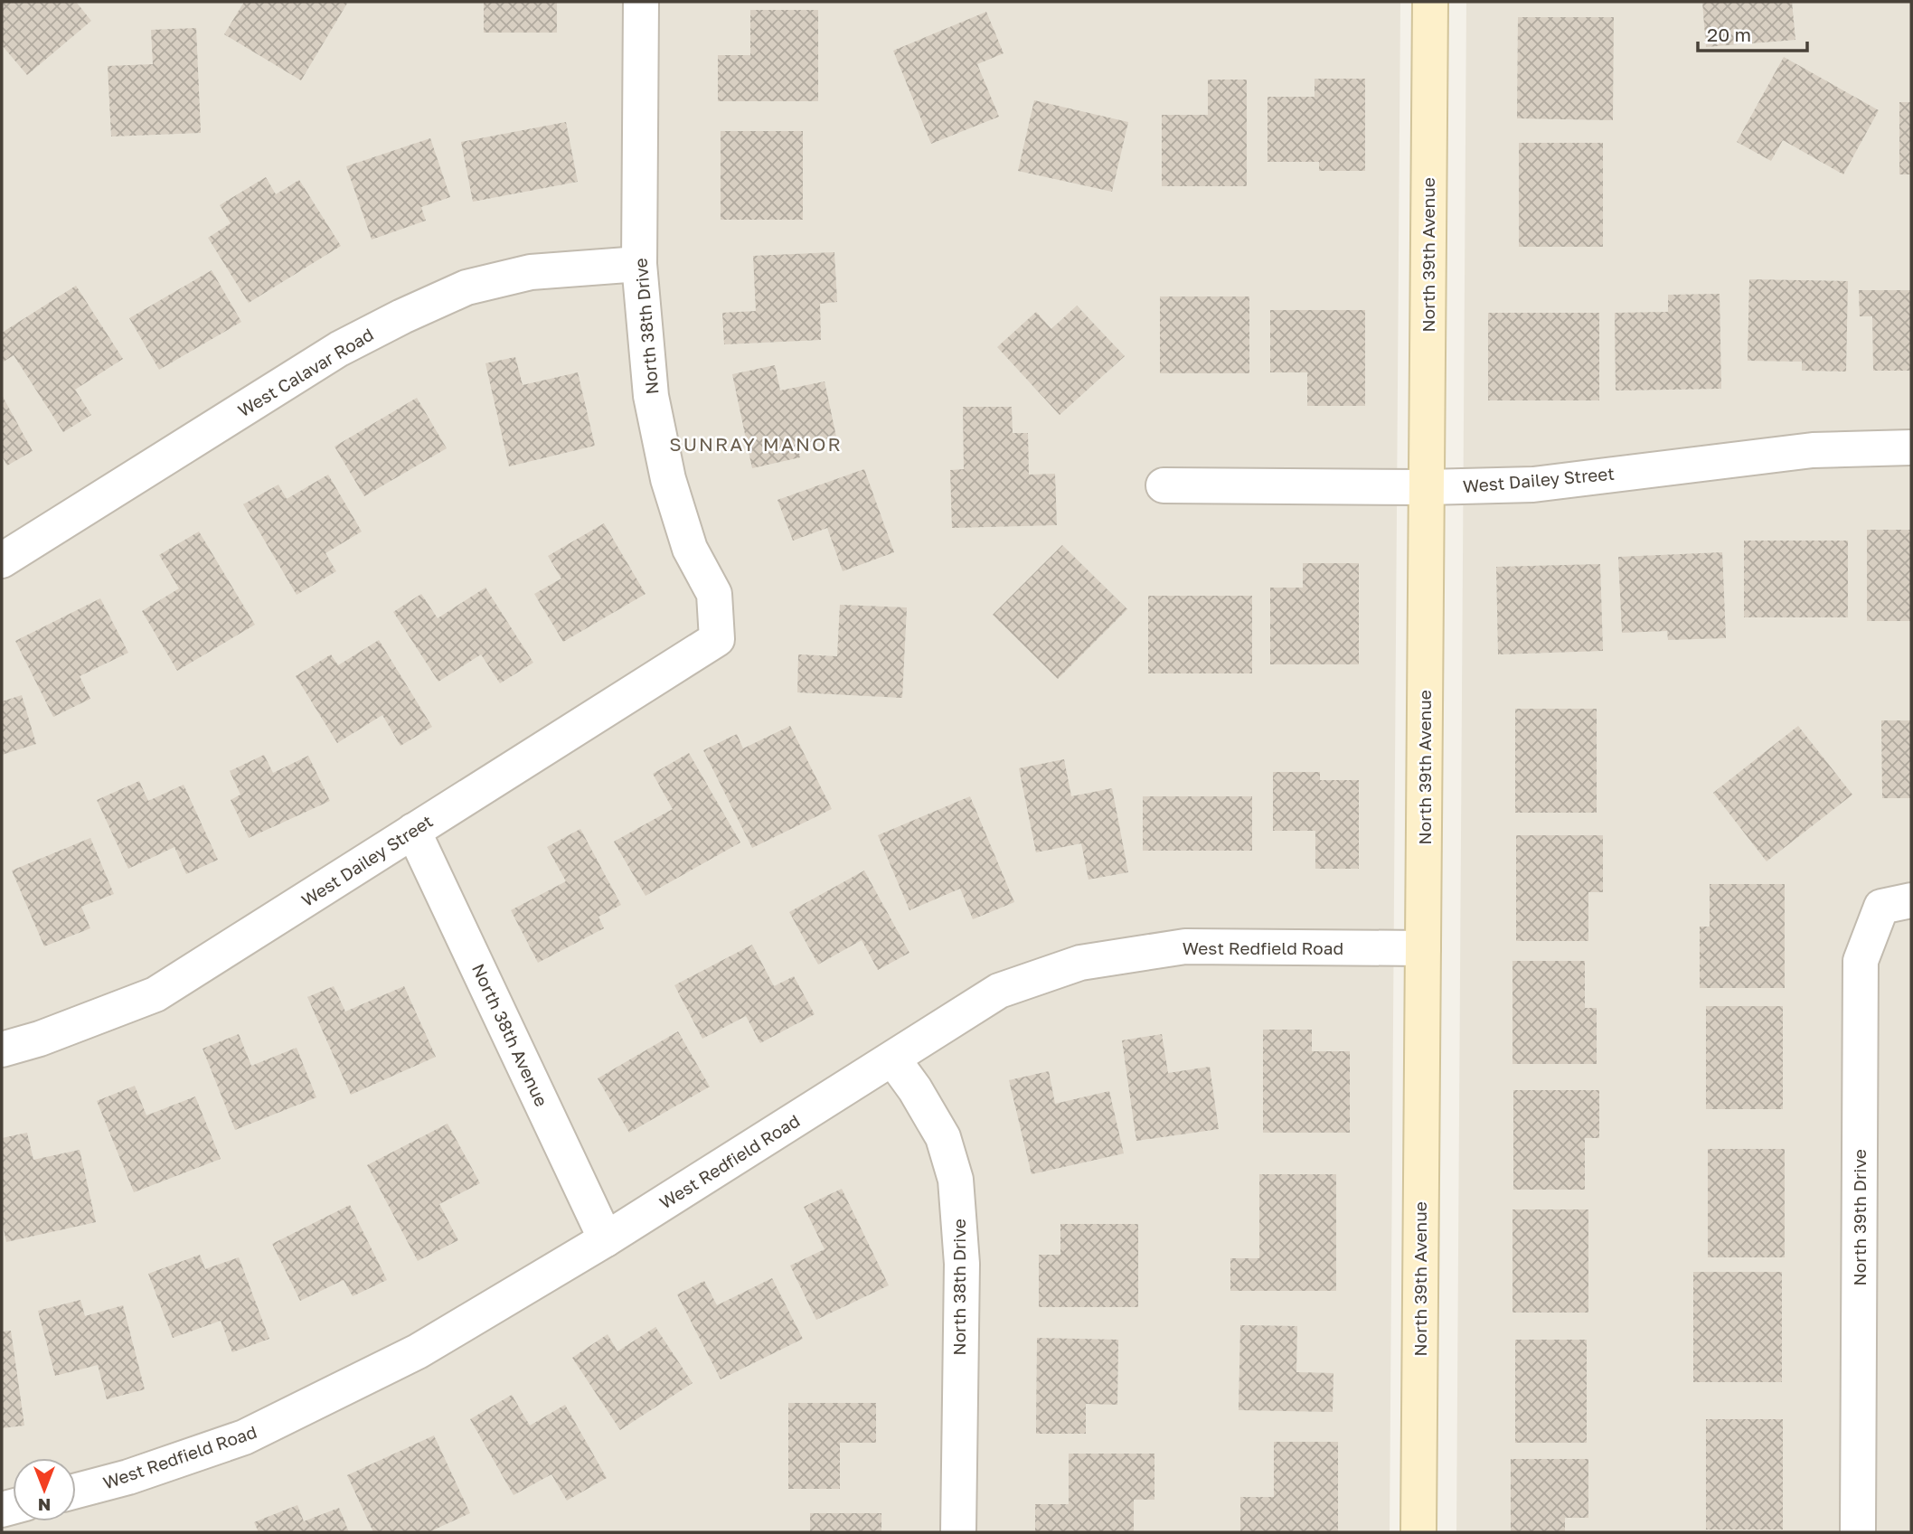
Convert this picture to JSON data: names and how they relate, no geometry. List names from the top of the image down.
{
  "streets": {
    "street": [
      "North 39th Avenue",
      "North 38th Drive",
      "West Calavar Road",
      "West Dailey Street",
      "West Redfield Road",
      "North 38th Avenue",
      "North 39th Drive"
    ]
  },
  "crossings": [
    ["North 39th Avenue", "West Dailey Street"],
    ["North 39th Avenue", "West Redfield Road"],
    ["North 38th Drive", "West Calavar Road"],
    ["North 38th Drive", "West Dailey Street"],
    ["North 38th Drive", "West Redfield Road"],
    ["West Dailey Street", "North 38th Avenue"],
    ["West Redfield Road", "North 38th Avenue"]
  ],
  "districts": ["SUNRAY MANOR"],
  "scale_bar": "20 m",
  "north": "bottom"
}
